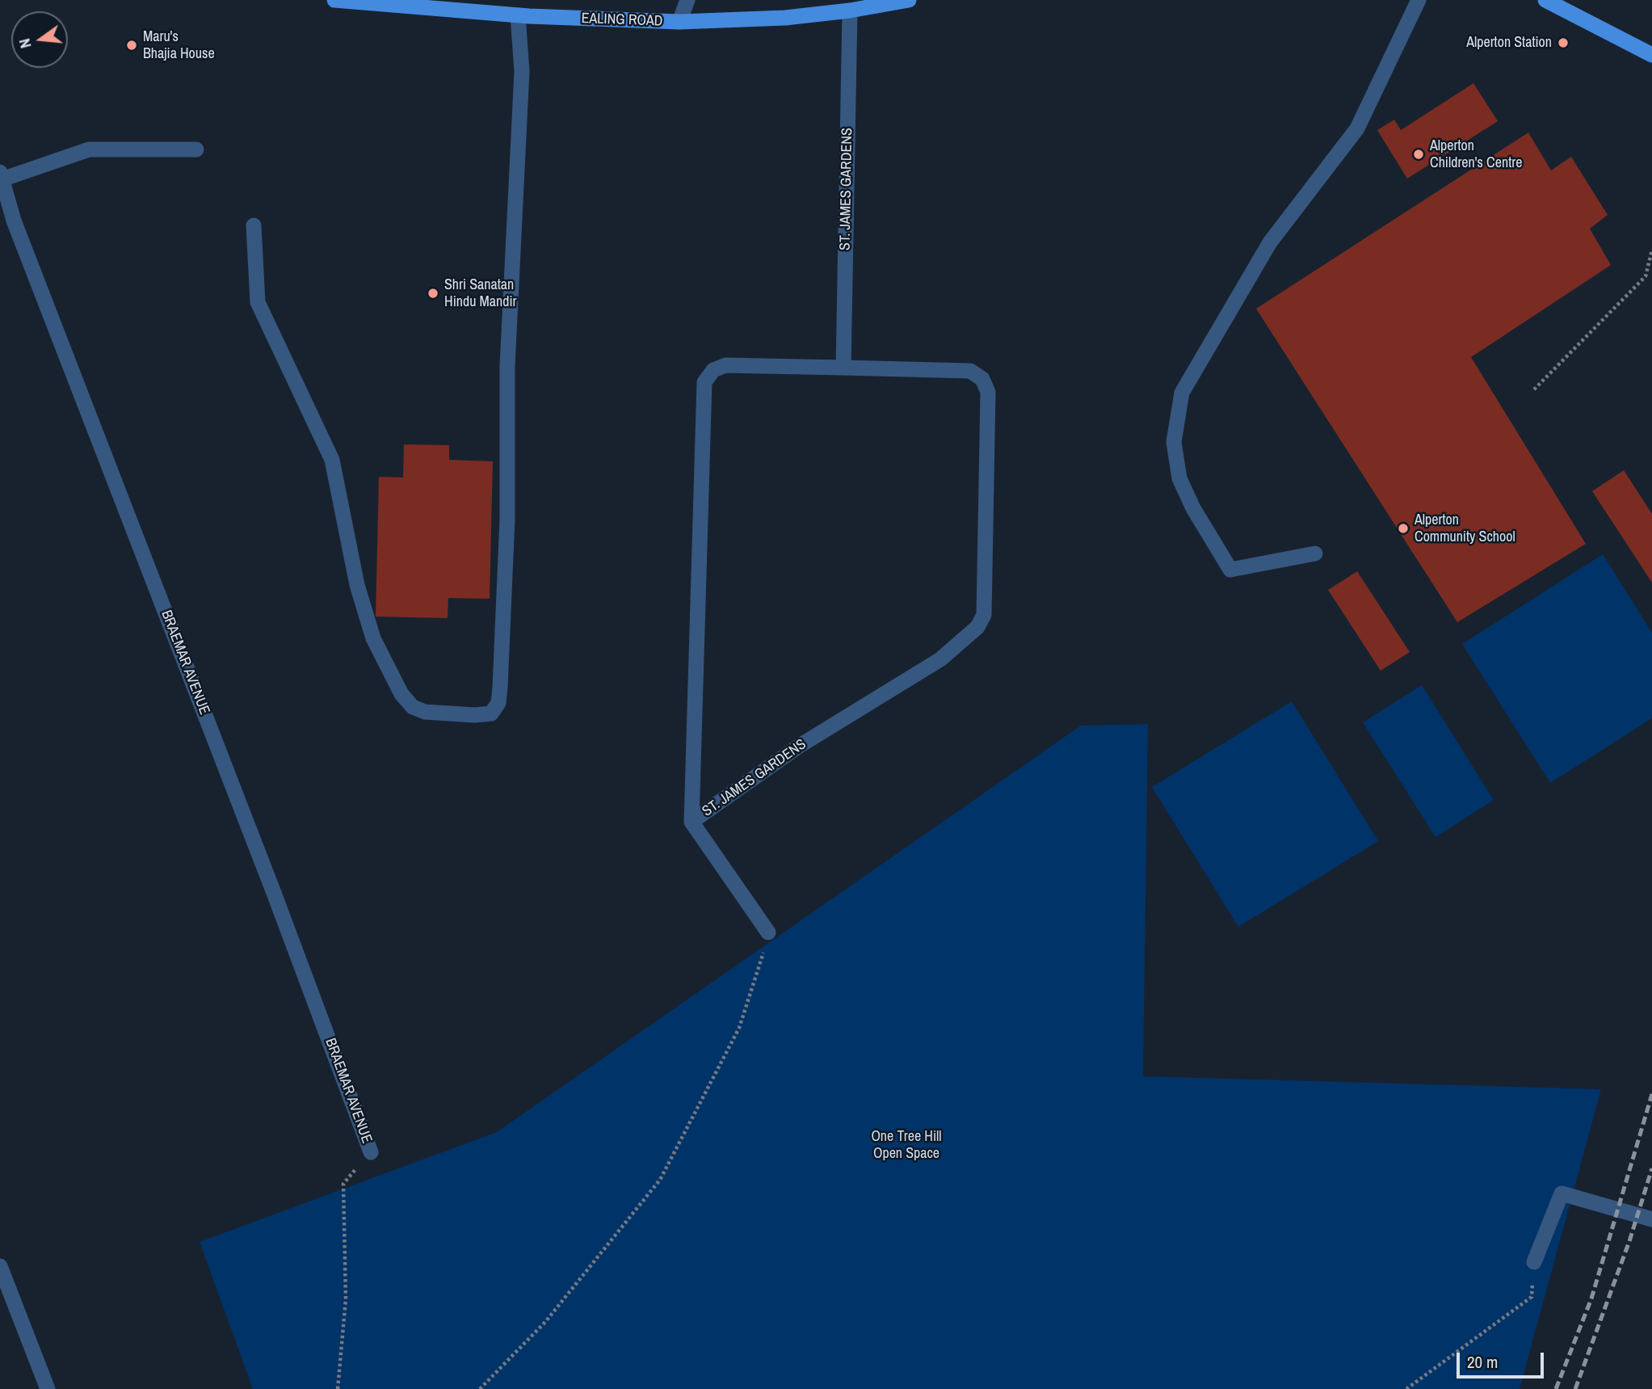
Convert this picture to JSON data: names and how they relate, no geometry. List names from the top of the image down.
{
  "streets": {
    "main road": ["EALING ROAD"],
    "street": ["ST. JAMES GARDENS", "BRAEMAR AVENUE"]
  },
  "crossings": [
    ["EALING ROAD", "ST. JAMES GARDENS"]
  ],
  "parks": ["One Tree Hill Open Space"],
  "places": [
    "Alperton Station",
    "Maru's Bhajia House",
    "Alperton Children's Centre",
    "Shri Sanatan Hindu Mandir",
    "Alperton Community School"
  ],
  "scale_bar": "20 m",
  "north": "left"
}
